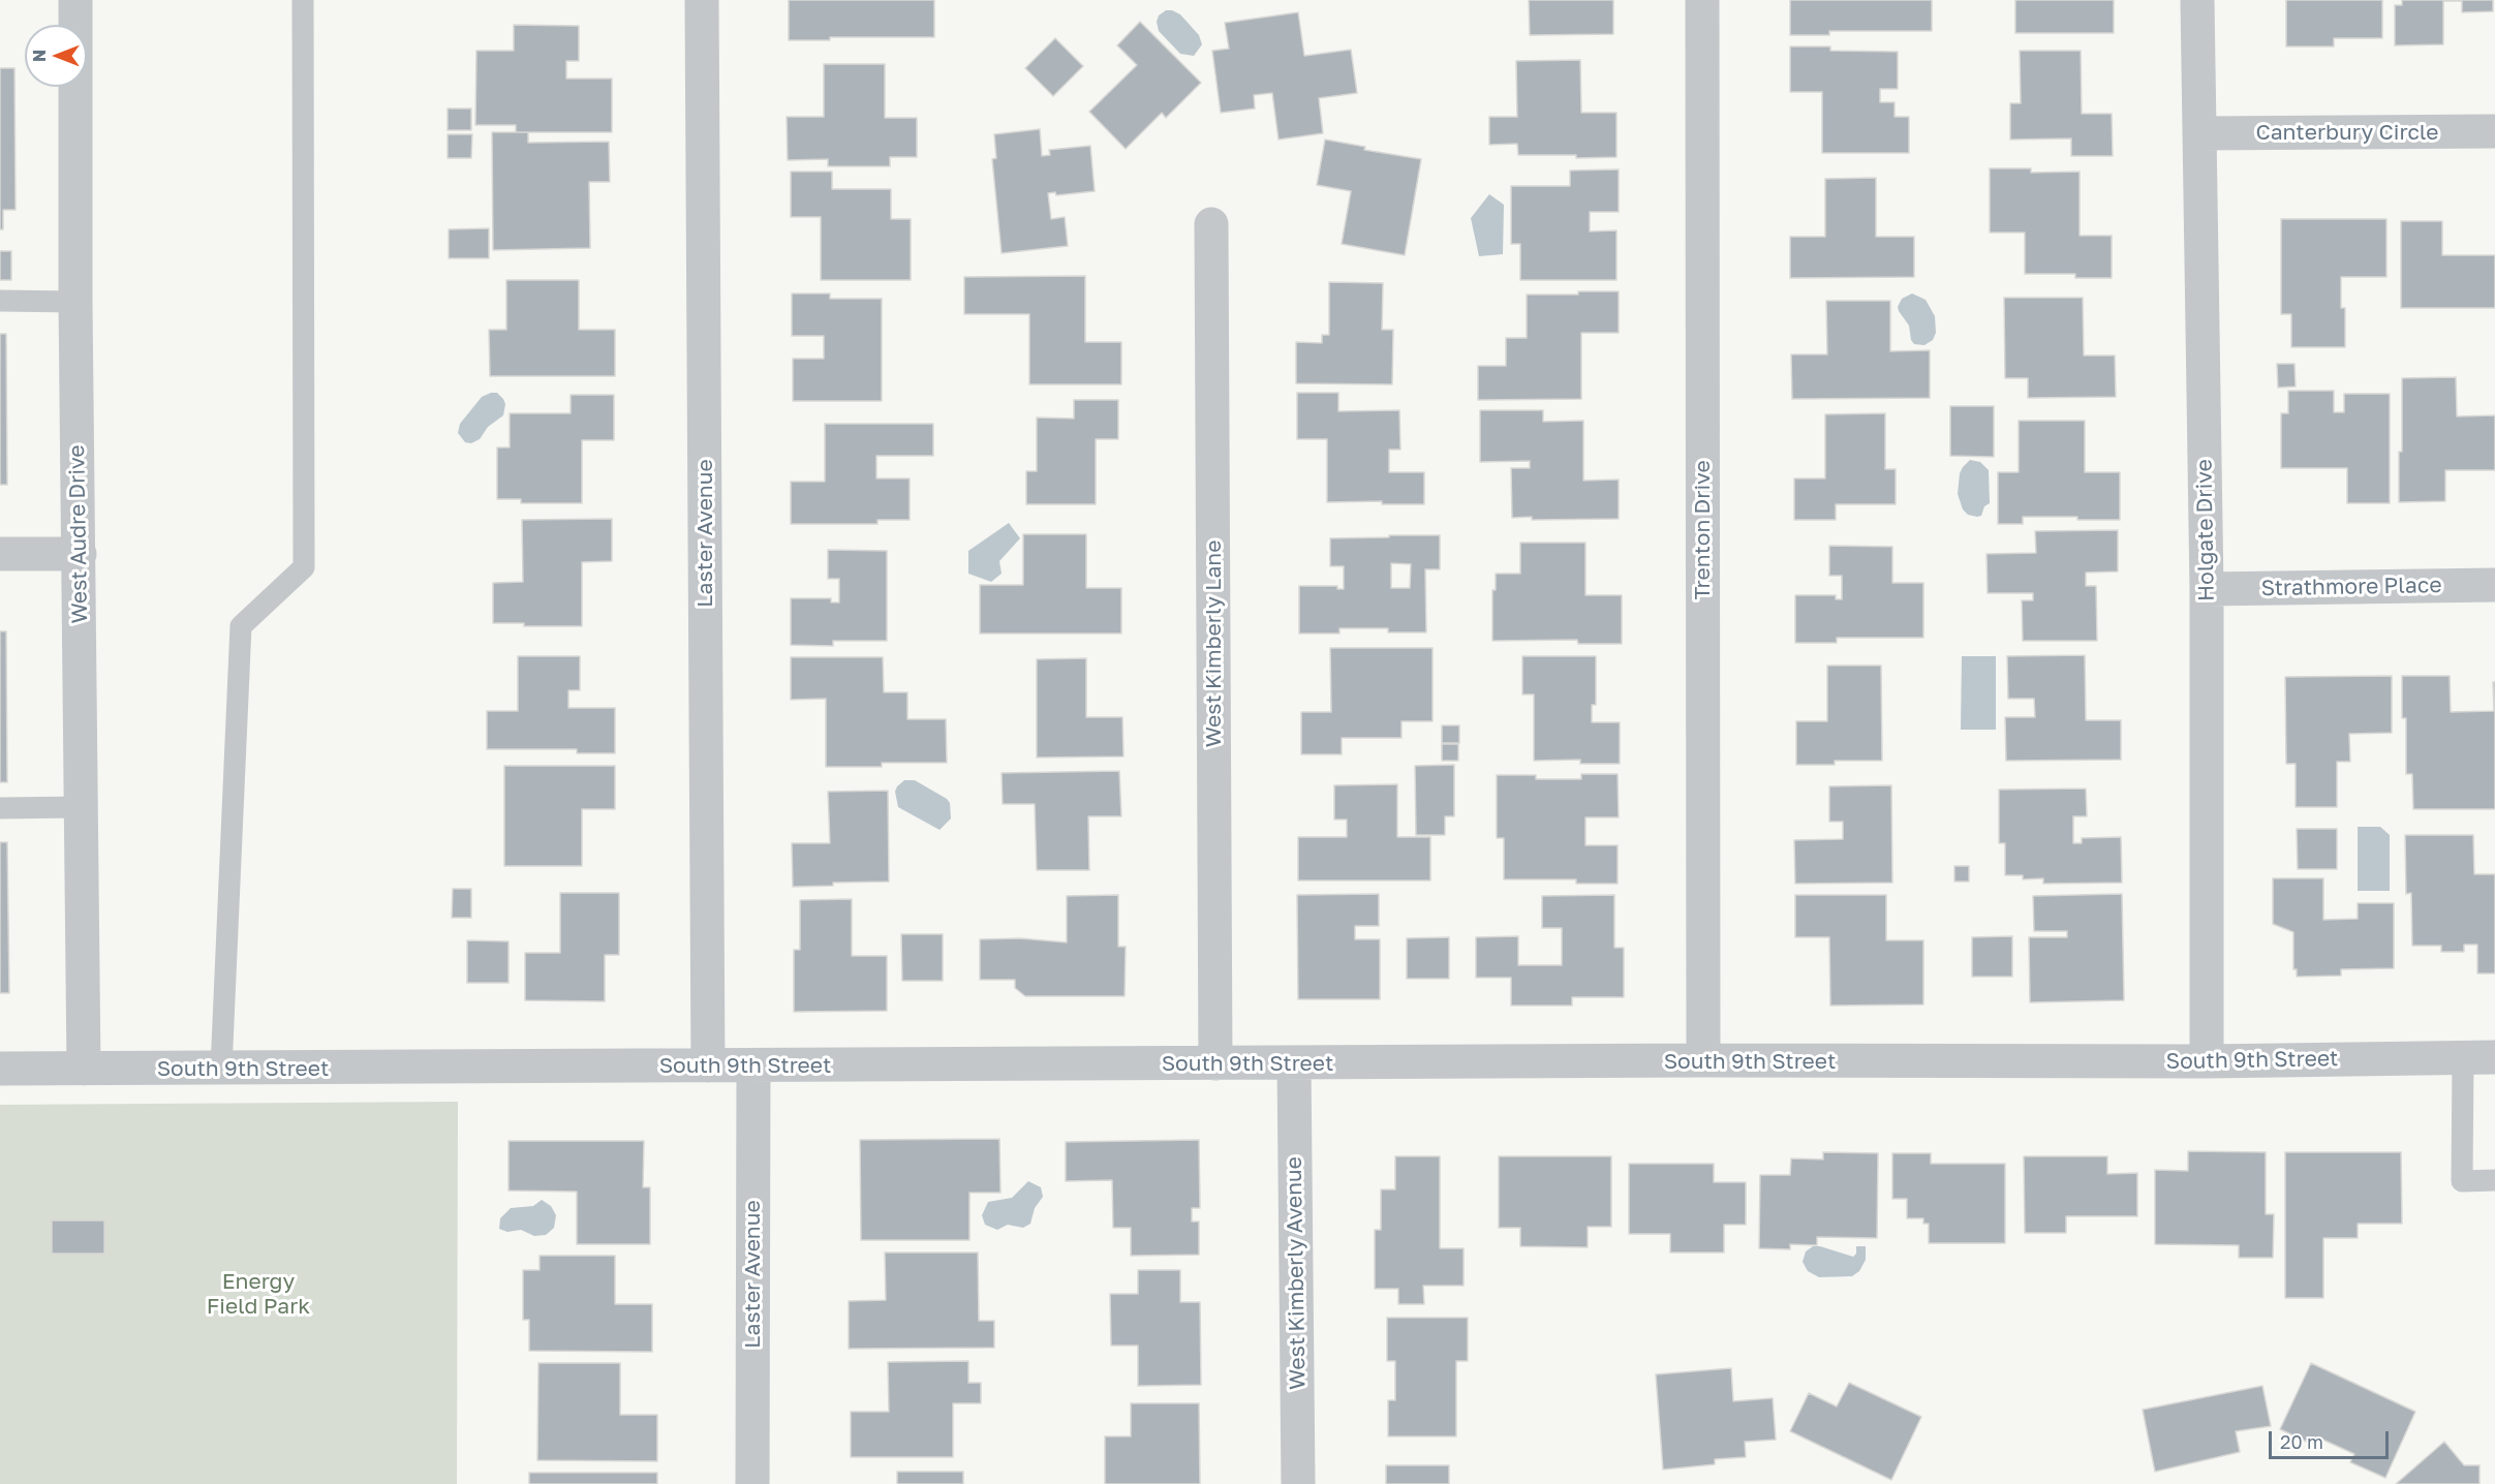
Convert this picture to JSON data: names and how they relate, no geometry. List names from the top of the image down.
{
  "streets": {
    "street": [
      "Canterbury Circle",
      "Trenton Drive",
      "Holgate Drive",
      "Laster Avenue",
      "West Audre Drive",
      "Strathmore Place",
      "West Kimberly Lane",
      "South 9th Street",
      "West Kimberly Avenue"
    ]
  },
  "crossings": [
    ["Canterbury Circle", "Holgate Drive"],
    ["Trenton Drive", "South 9th Street"],
    ["Holgate Drive", "Strathmore Place"],
    ["Holgate Drive", "South 9th Street"],
    ["Laster Avenue", "South 9th Street"],
    ["West Audre Drive", "South 9th Street"],
    ["West Kimberly Lane", "South 9th Street"],
    ["South 9th Street", "West Kimberly Avenue"]
  ],
  "parks": ["Energy Field Park"],
  "scale_bar": "20 m",
  "north": "left"
}
